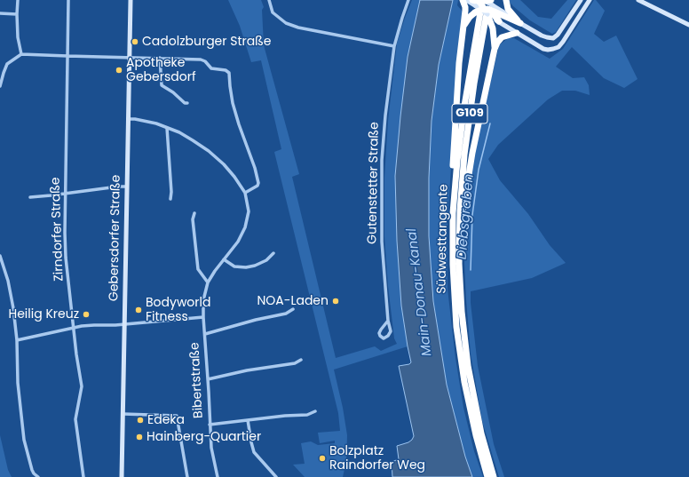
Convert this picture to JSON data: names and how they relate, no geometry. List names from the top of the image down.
{
  "streets": {
    "highway": ["G109", "Südwesttangente"],
    "main road": ["Gebersdorfer Straße"],
    "street": ["Gutenstetter Straße", "Zirndorfer Straße", "Bibertstraße"]
  },
  "water": ["Diebsgraben", "Main-Donau-Kanal"],
  "places": [
    "Cadolzburger Straße",
    "Apotheke Gebersdorf",
    "NOA-Laden",
    "Bodyworld Fitness",
    "Heilig Kreuz",
    "Edeka",
    "Hainberg-Quartier",
    "Bolzplatz Raindorfer Weg"
  ]
}
